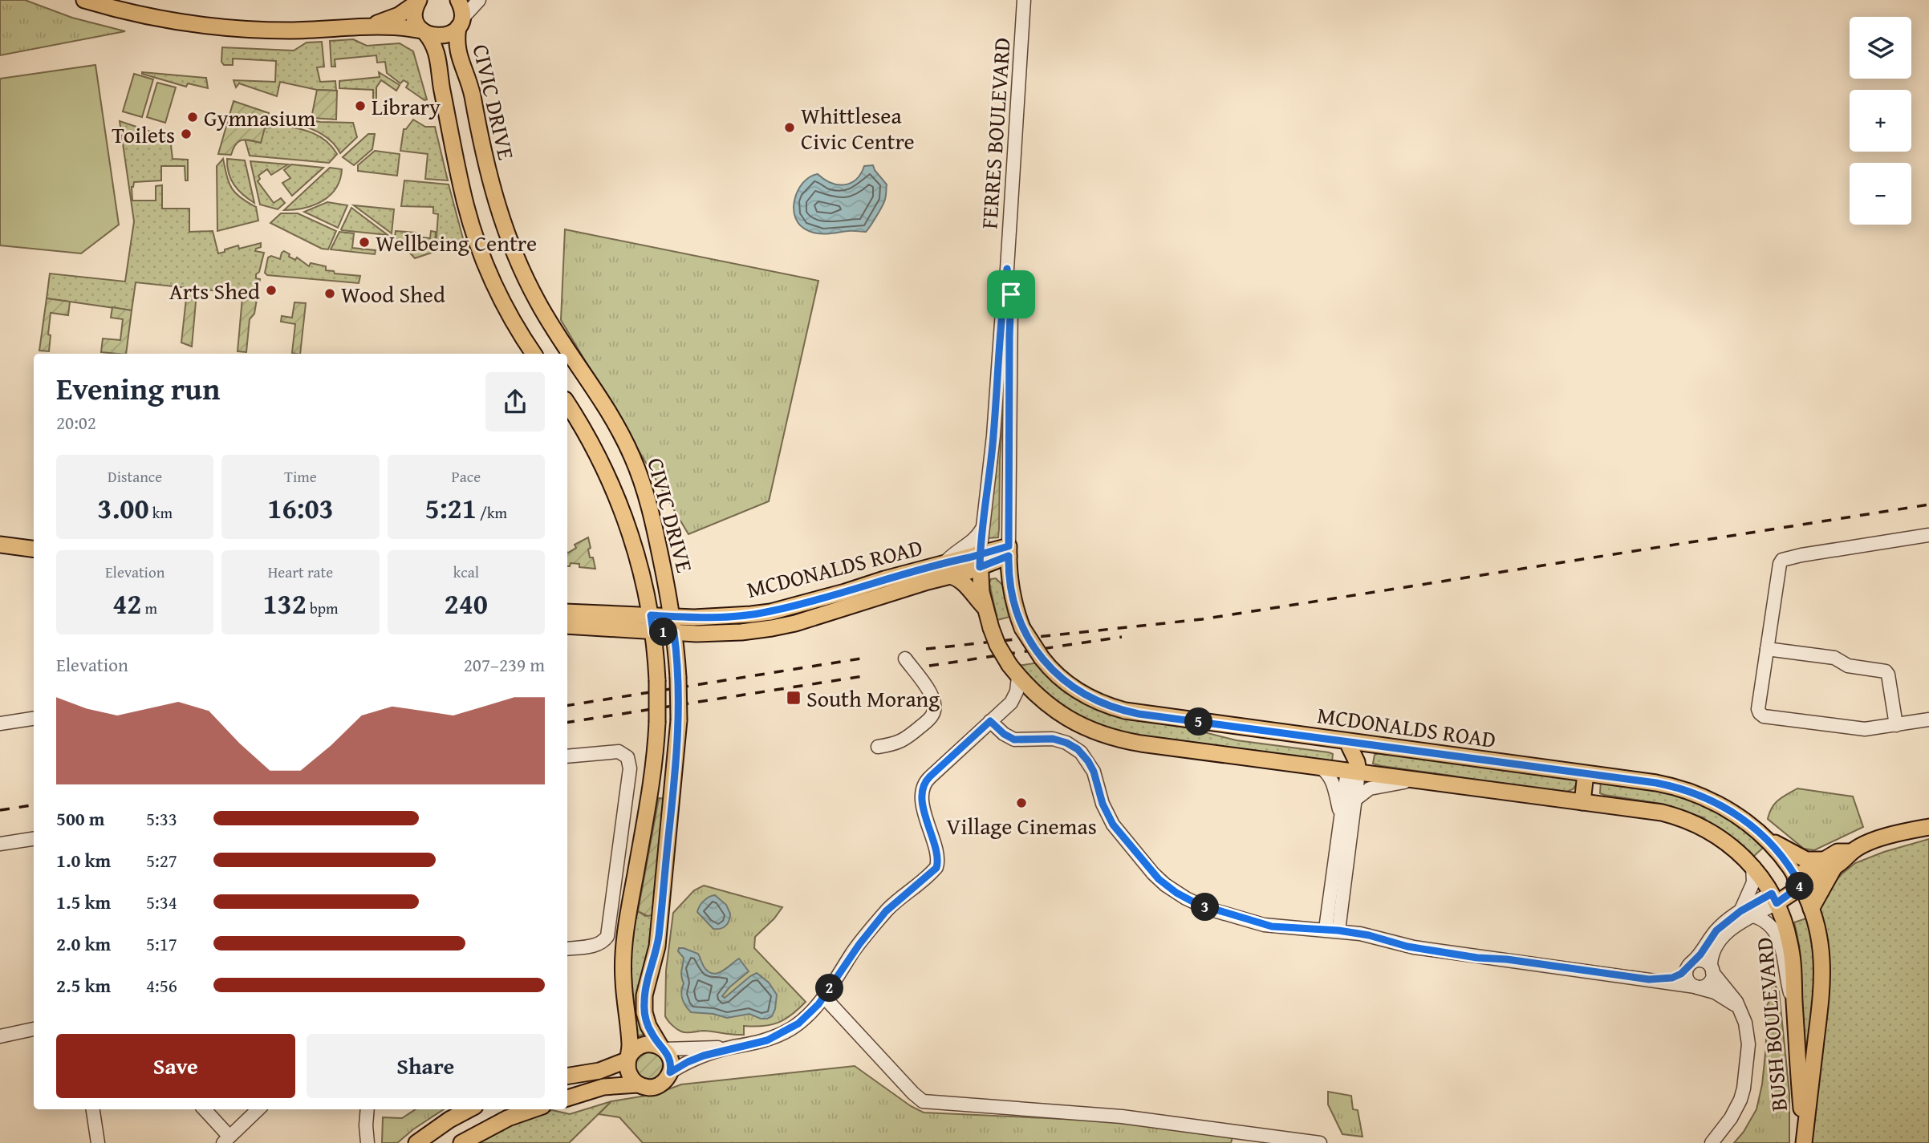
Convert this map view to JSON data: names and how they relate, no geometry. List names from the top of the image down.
{
  "streets": {
    "main road": ["CIVIC DRIVE", "MCDONALDS ROAD", "BUSH BOULEVARD"],
    "street": ["FERRES BOULEVARD"]
  },
  "crossings": [
    ["CIVIC DRIVE", "MCDONALDS ROAD"],
    ["FERRES BOULEVARD", "MCDONALDS ROAD"],
    ["MCDONALDS ROAD", "BUSH BOULEVARD"]
  ],
  "places": {
    "other": [
      "Library",
      "Gymnasium",
      "Whittlesea Civic Centre",
      "Toilets",
      "Wellbeing Centre",
      "Arts Shed",
      "Wood Shed",
      "Village Cinemas"
    ],
    "transit": ["South Morang"]
  },
  "page": {
    "map_buttons": ["+", "−"],
    "heading": ["Evening run", "20:02"],
    "stats": [
      ["Distance", "3.00 km"],
      ["Time", "16:03"],
      ["Pace", "5:21 /km"],
      ["Elevation", "42 m"],
      ["Heart rate", "132 bpm"],
      ["kcal", "240"]
    ],
    "pins": [
      "1",
      "5",
      "4",
      "3",
      "2"
    ],
    "chart": ["Elevation", "207–239 m"],
    "list": [
      {
        "name": "500 m",
        "note": "5:33"
      },
      {
        "name": "1.0 km",
        "note": "5:27"
      },
      {
        "name": "1.5 km",
        "note": "5:34"
      },
      {
        "name": "2.0 km",
        "note": "5:17"
      },
      {
        "name": "2.5 km",
        "note": "4:56"
      }
    ],
    "buttons": ["Save", "Share"]
  }
}
